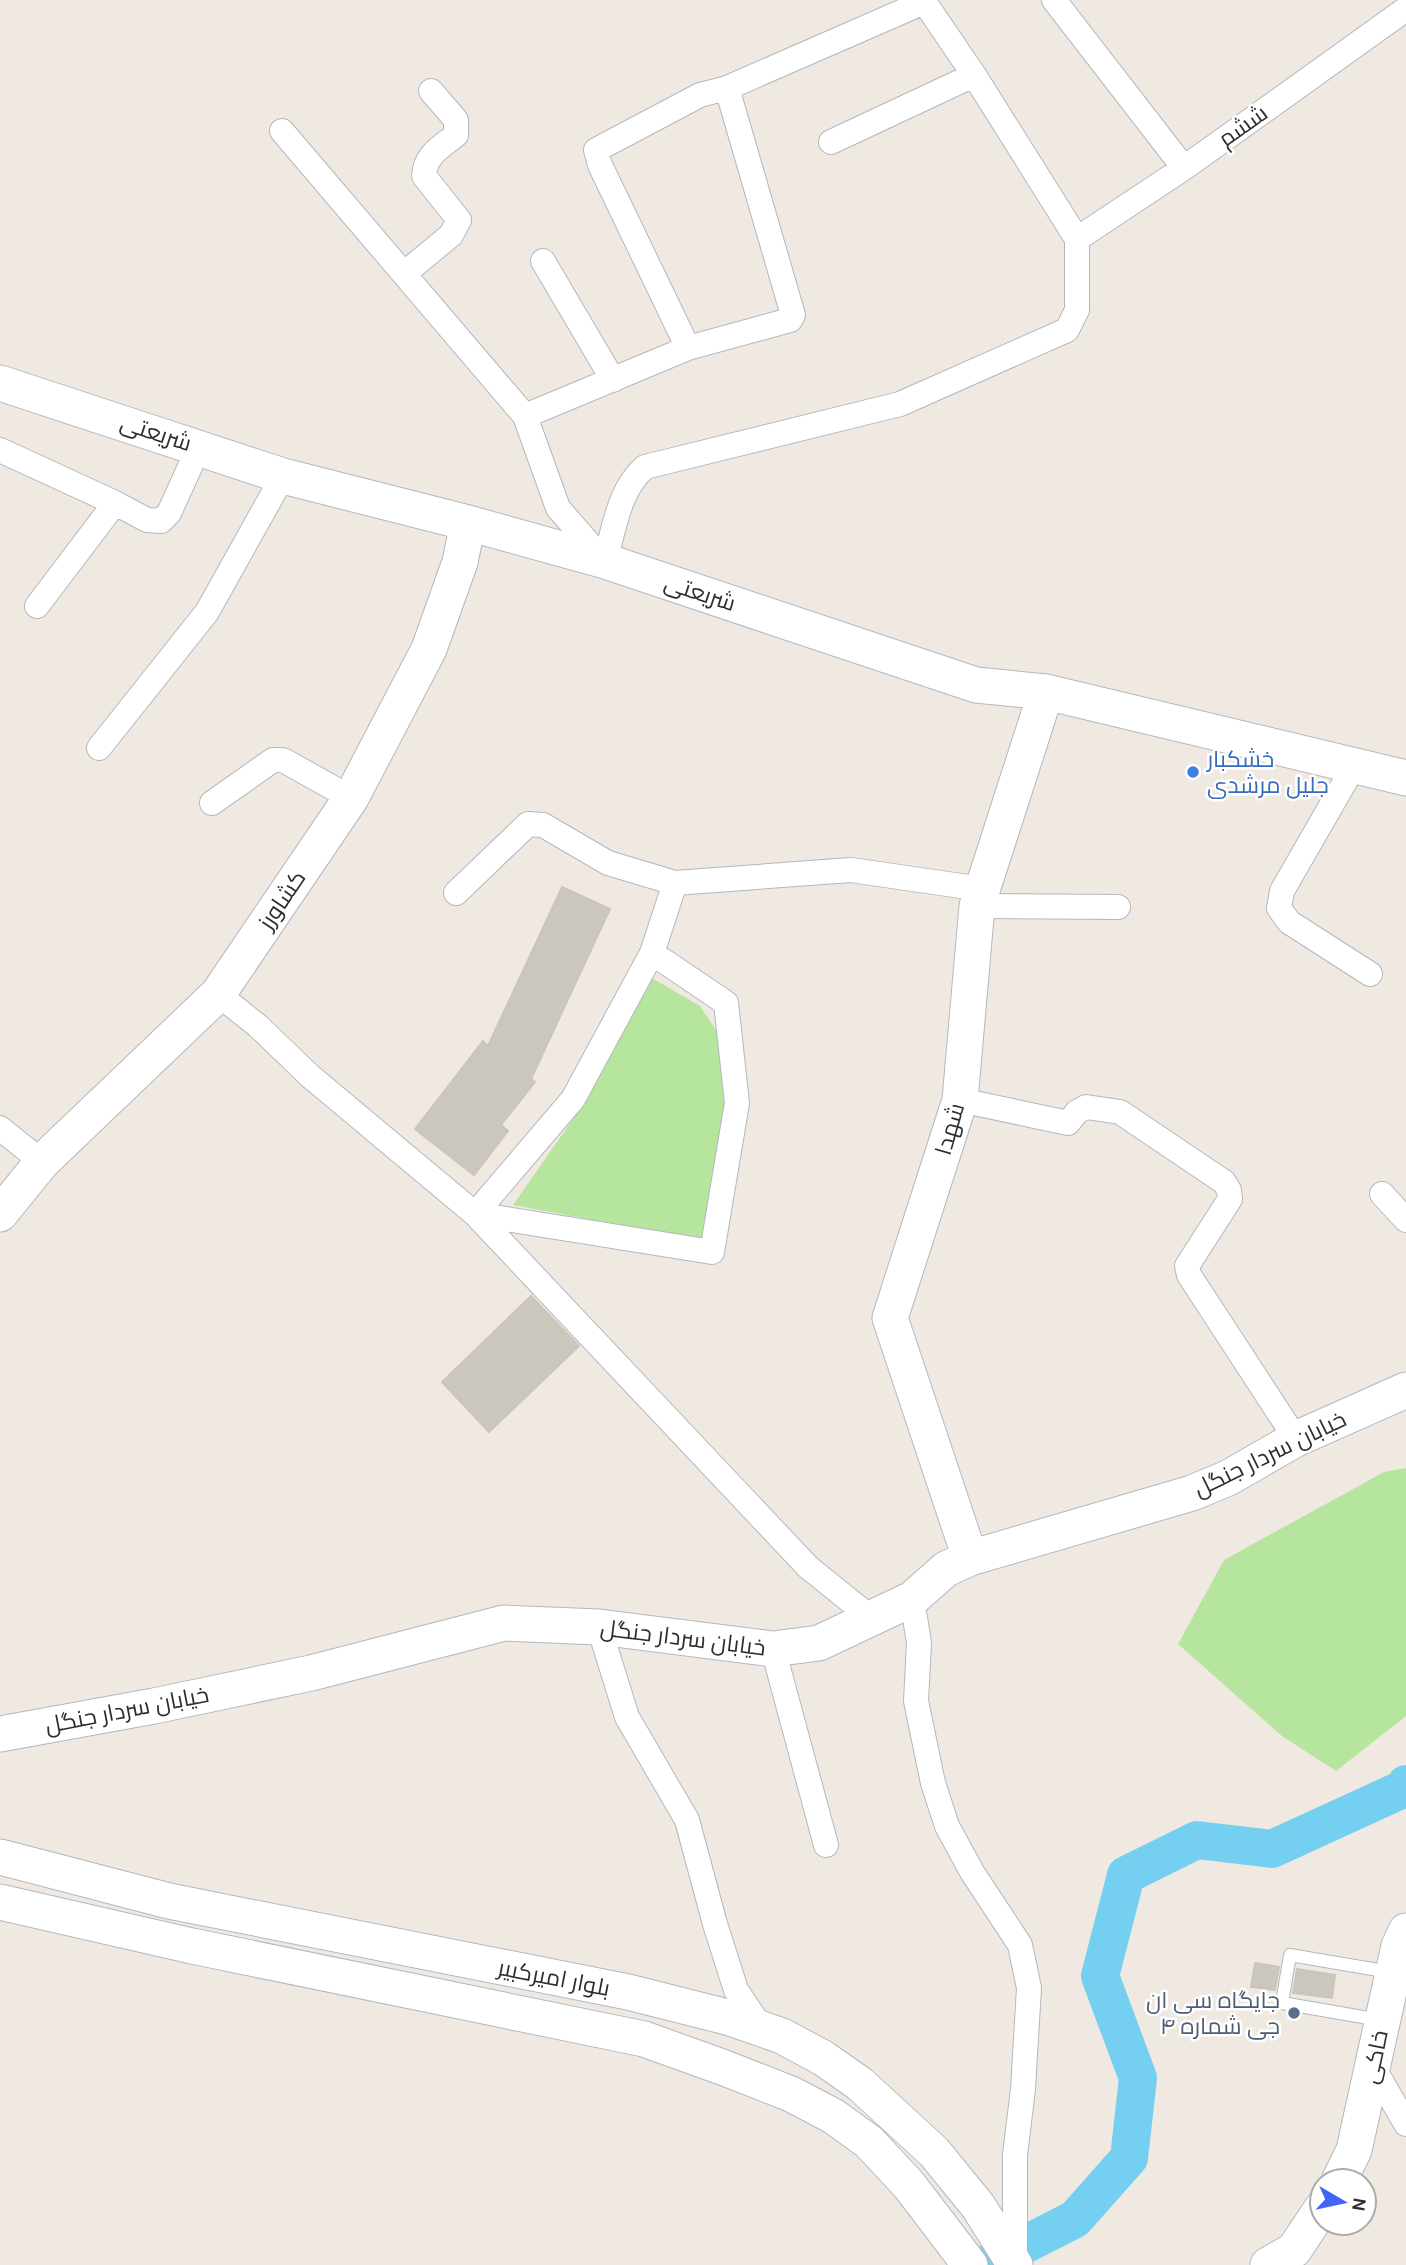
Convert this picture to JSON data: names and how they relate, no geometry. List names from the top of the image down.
{
  "streets": {
    "main road": [
      "شریعتی",
      "کشاورز",
      "شهدا",
      "خیابان سردار جنگل",
      "بلوار امیرکبیر",
      "خاکی"
    ],
    "street": ["ششم"]
  },
  "crossings": [
    ["شریعتی", "کشاورز"],
    ["شریعتی", "شهدا"],
    ["شهدا", "خیابان سردار جنگل"]
  ],
  "places": ["خشکبار جلیل مرشدی", "جایگاه سی ان جی شماره ۴"],
  "north": "right"
}
